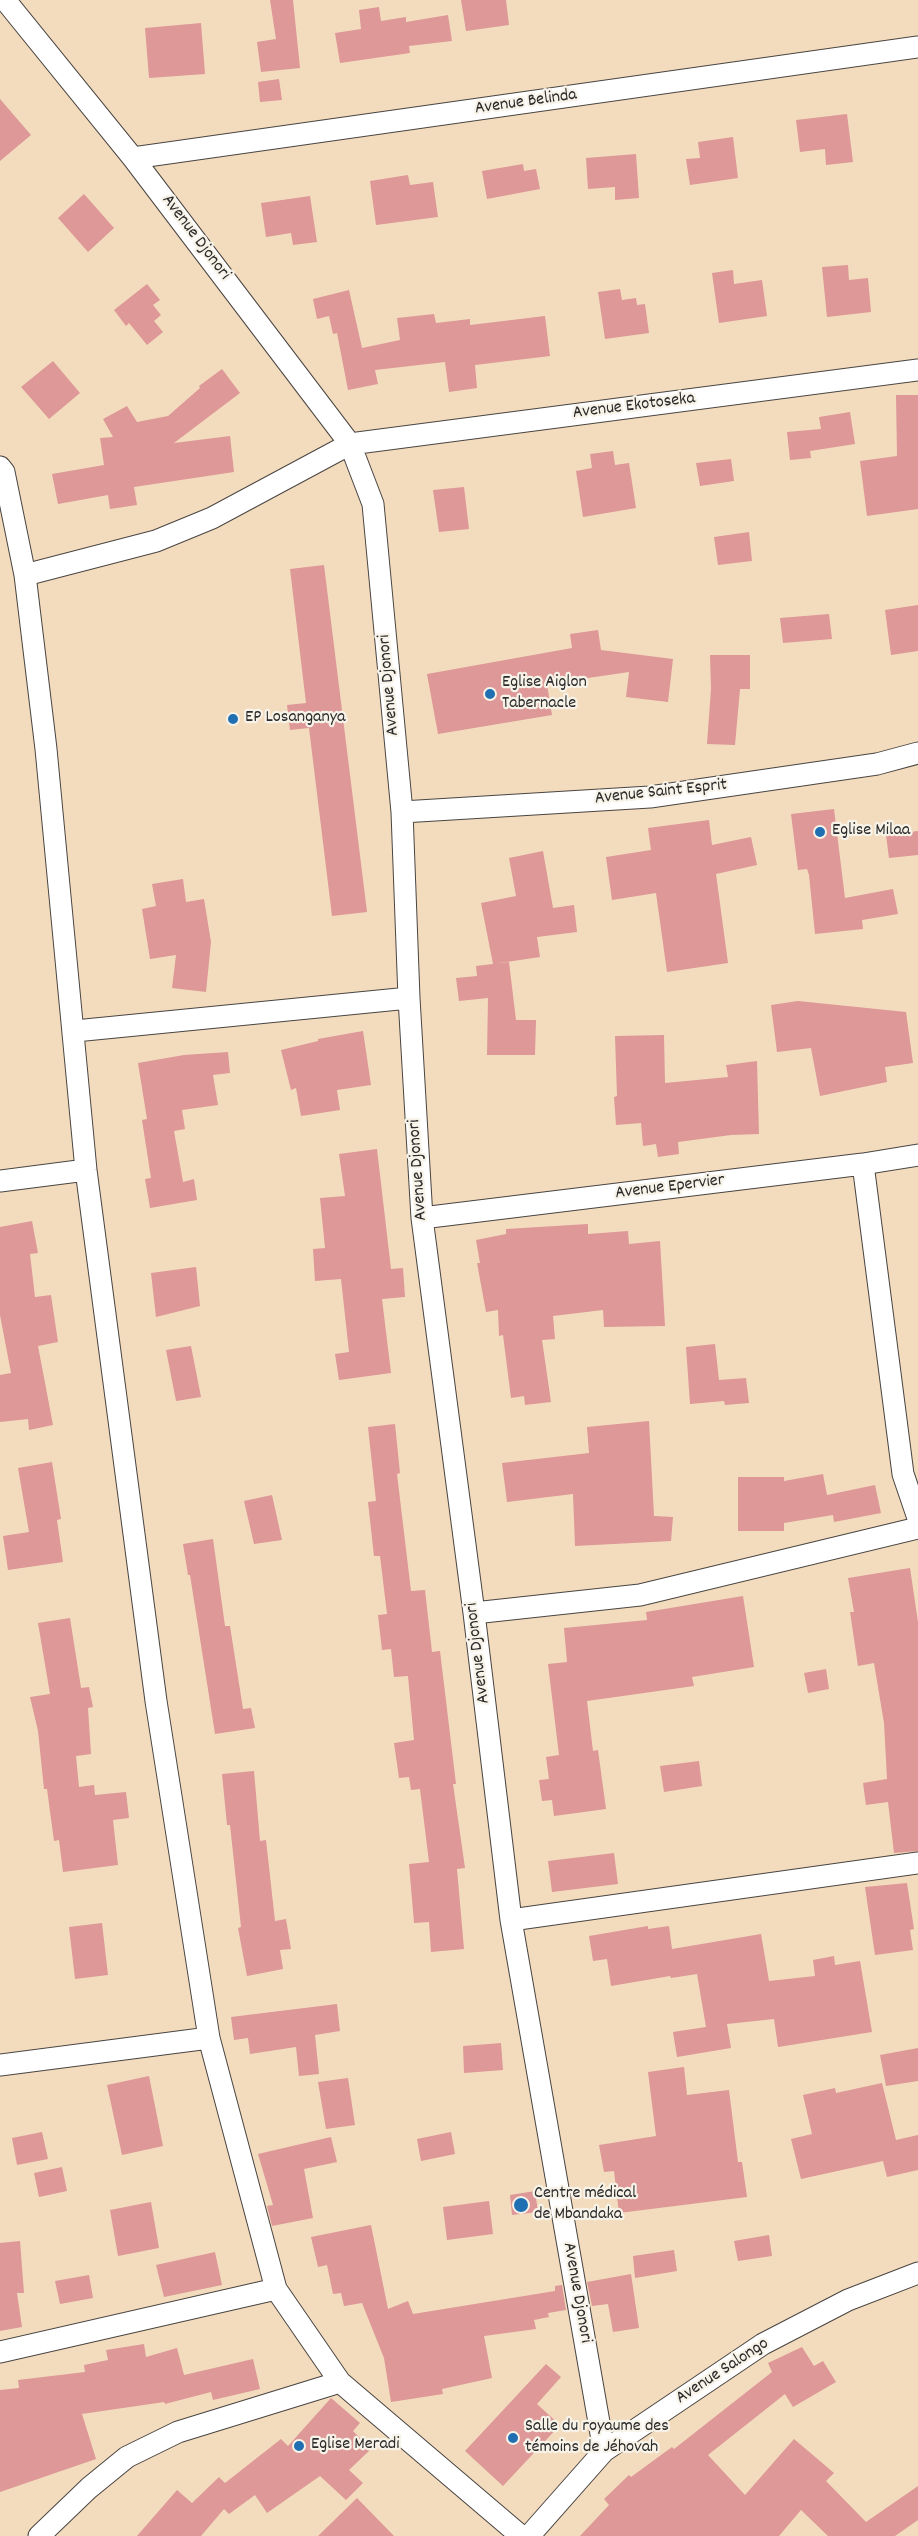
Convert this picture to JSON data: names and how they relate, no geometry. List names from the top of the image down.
{
  "streets": {
    "street": [
      "Avenue Belinda",
      "Avenue Djonori",
      "Avenue Ekotoseka",
      "Avenue Saint Esprit",
      "Avenue Epervier",
      "Avenue Salongo"
    ]
  },
  "crossings": [
    ["Avenue Belinda", "Avenue Djonori"],
    ["Avenue Djonori", "Avenue Ekotoseka"],
    ["Avenue Djonori", "Avenue Saint Esprit"],
    ["Avenue Djonori", "Avenue Epervier"],
    ["Avenue Djonori", "Avenue Salongo"]
  ],
  "places": [
    "Eglise Aiglon Tabernacle",
    "EP Losanganya",
    "Eglise Milaa",
    "Centre médical de Mbandaka",
    "Salle du royaume des témoins de Jéhovah",
    "Eglise Meradi"
  ]
}
